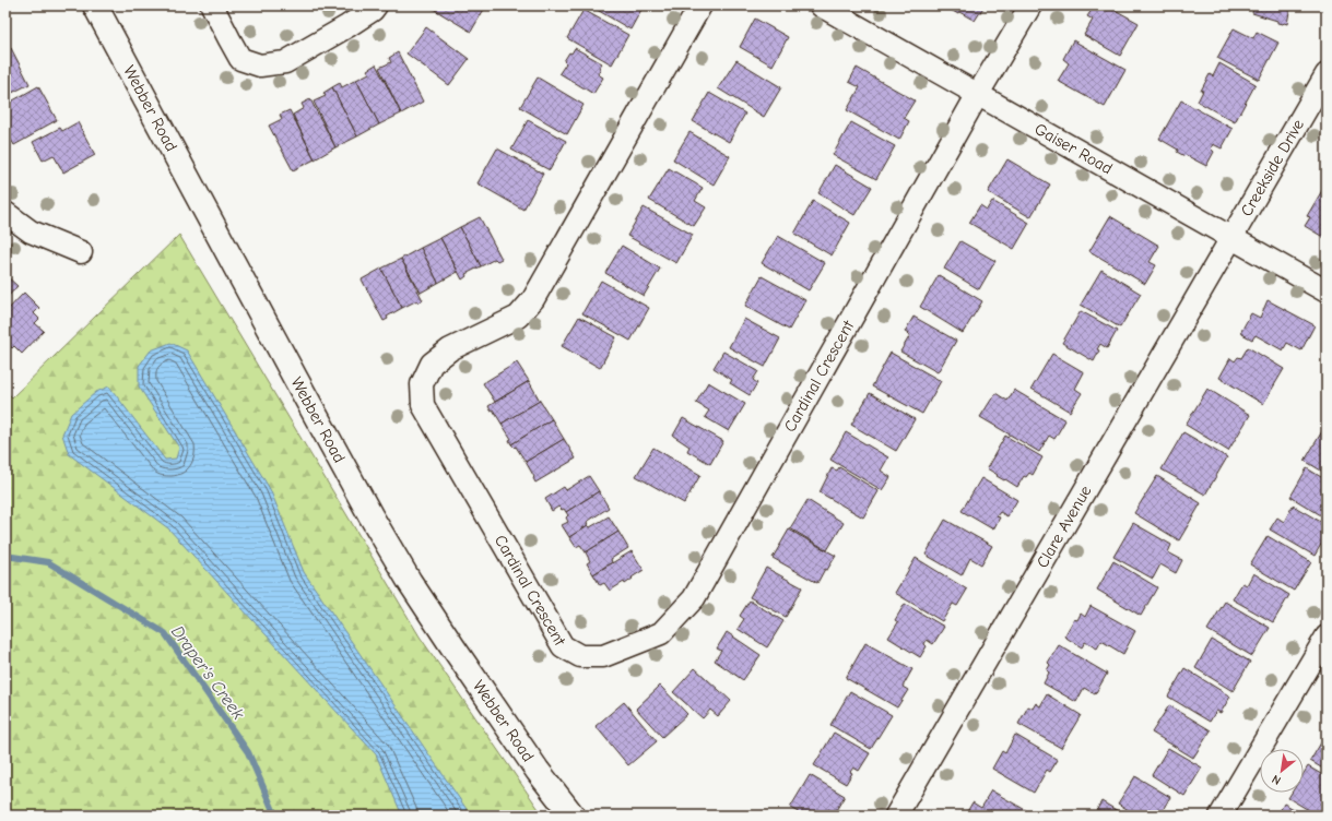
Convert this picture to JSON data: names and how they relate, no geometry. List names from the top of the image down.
{
  "streets": {
    "main road": ["Webber Road"],
    "street": [
      "Gaiser Road",
      "Creekside Drive",
      "Cardinal Crescent",
      "Clare Avenue"
    ]
  },
  "crossings": [
    ["Gaiser Road", "Creekside Drive"],
    ["Gaiser Road", "Cardinal Crescent"],
    ["Gaiser Road", "Clare Avenue"],
    ["Creekside Drive", "Clare Avenue"]
  ],
  "water": ["Draper's Creek"],
  "north": "bottom left"
}
